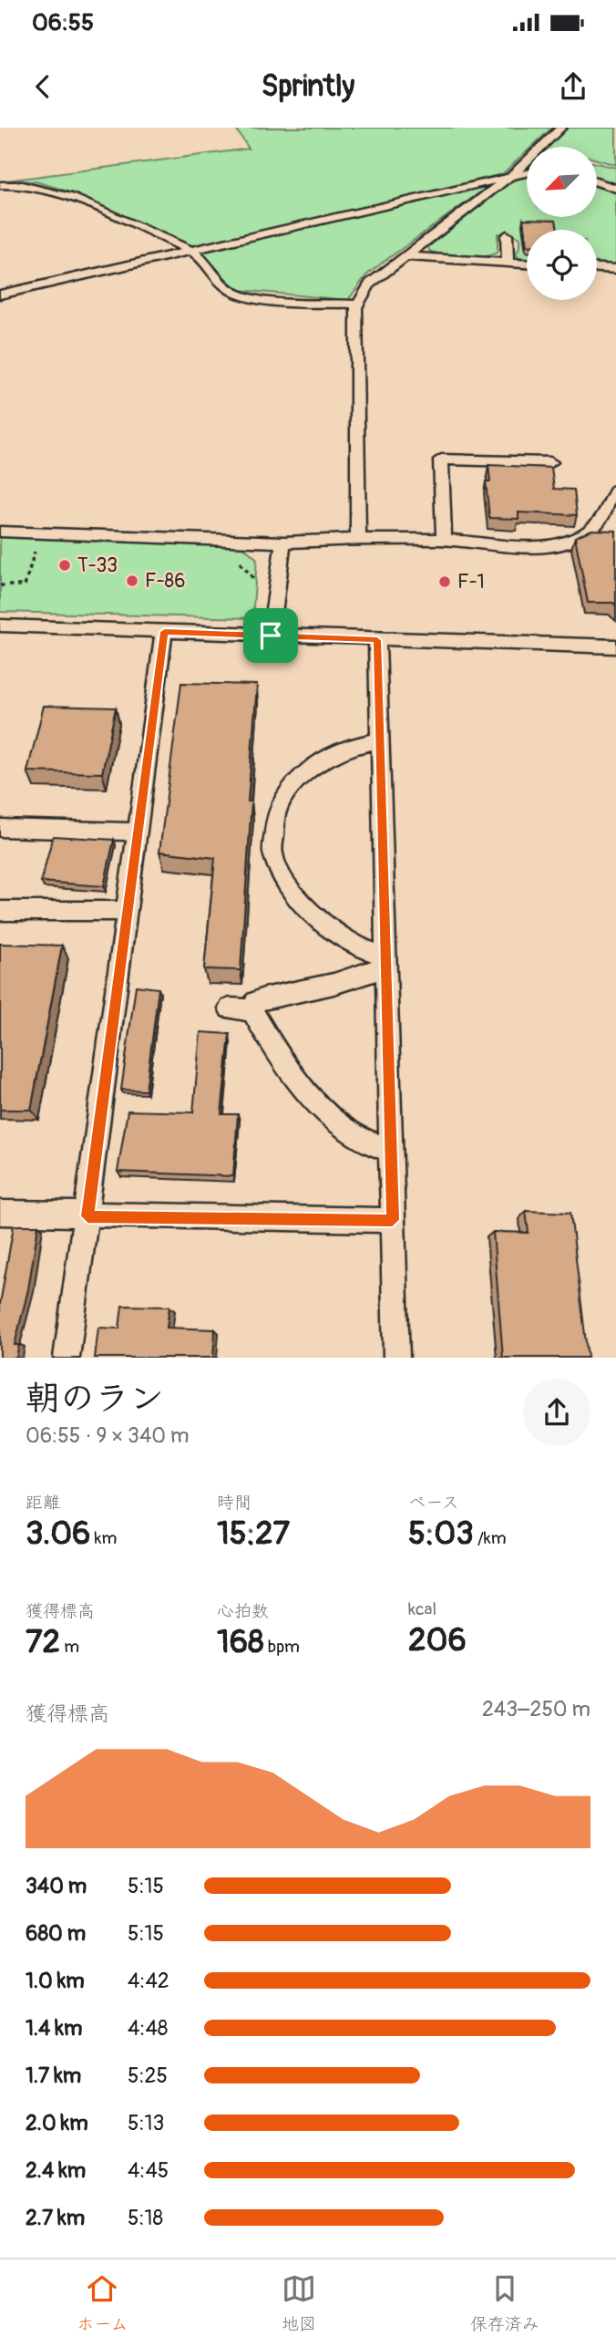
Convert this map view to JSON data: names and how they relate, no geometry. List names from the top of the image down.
{
  "places": ["T-33", "F-86", "F-1"],
  "north": "bottom left",
  "page": {
    "status": "06:55",
    "header": "Sprintly",
    "heading": ["朝のラン", "06:55 · 9 × 340 m"],
    "stats": [
      ["距離", "3.06 km"],
      ["時間", "15:27"],
      ["ペース", "5:03 /km"],
      ["獲得標高", "72 m"],
      ["心拍数", "168 bpm"],
      ["kcal", "206"]
    ],
    "chart": ["獲得標高", "243–250 m"],
    "list": [
      {
        "name": "340 m",
        "note": "5:15"
      },
      {
        "name": "680 m",
        "note": "5:15"
      },
      {
        "name": "1.0 km",
        "note": "4:42"
      },
      {
        "name": "1.4 km",
        "note": "4:48"
      },
      {
        "name": "1.7 km",
        "note": "5:25"
      },
      {
        "name": "2.0 km",
        "note": "5:13"
      },
      {
        "name": "2.4 km",
        "note": "4:45"
      },
      {
        "name": "2.7 km",
        "note": "5:18"
      }
    ],
    "tabs": ["ホーム", "地図", "保存済み"]
  }
}
